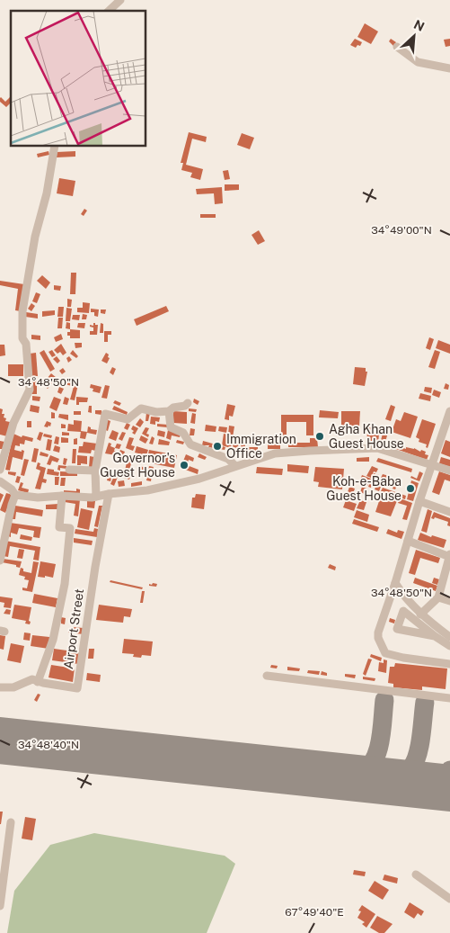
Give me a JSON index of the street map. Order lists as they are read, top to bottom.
{
  "streets": {
    "street": ["Airport Street"]
  },
  "places": [
    "Agha Khan Guest House",
    "Immigration Office",
    "Governor's Guest House",
    "Koh-e-Baba Guest House"
  ],
  "north": "top right",
  "coordinates": [
    "34°49'00\"N",
    "34°48'50\"N",
    "34°48'40\"N",
    "67°49'40\"E"
  ]
}
